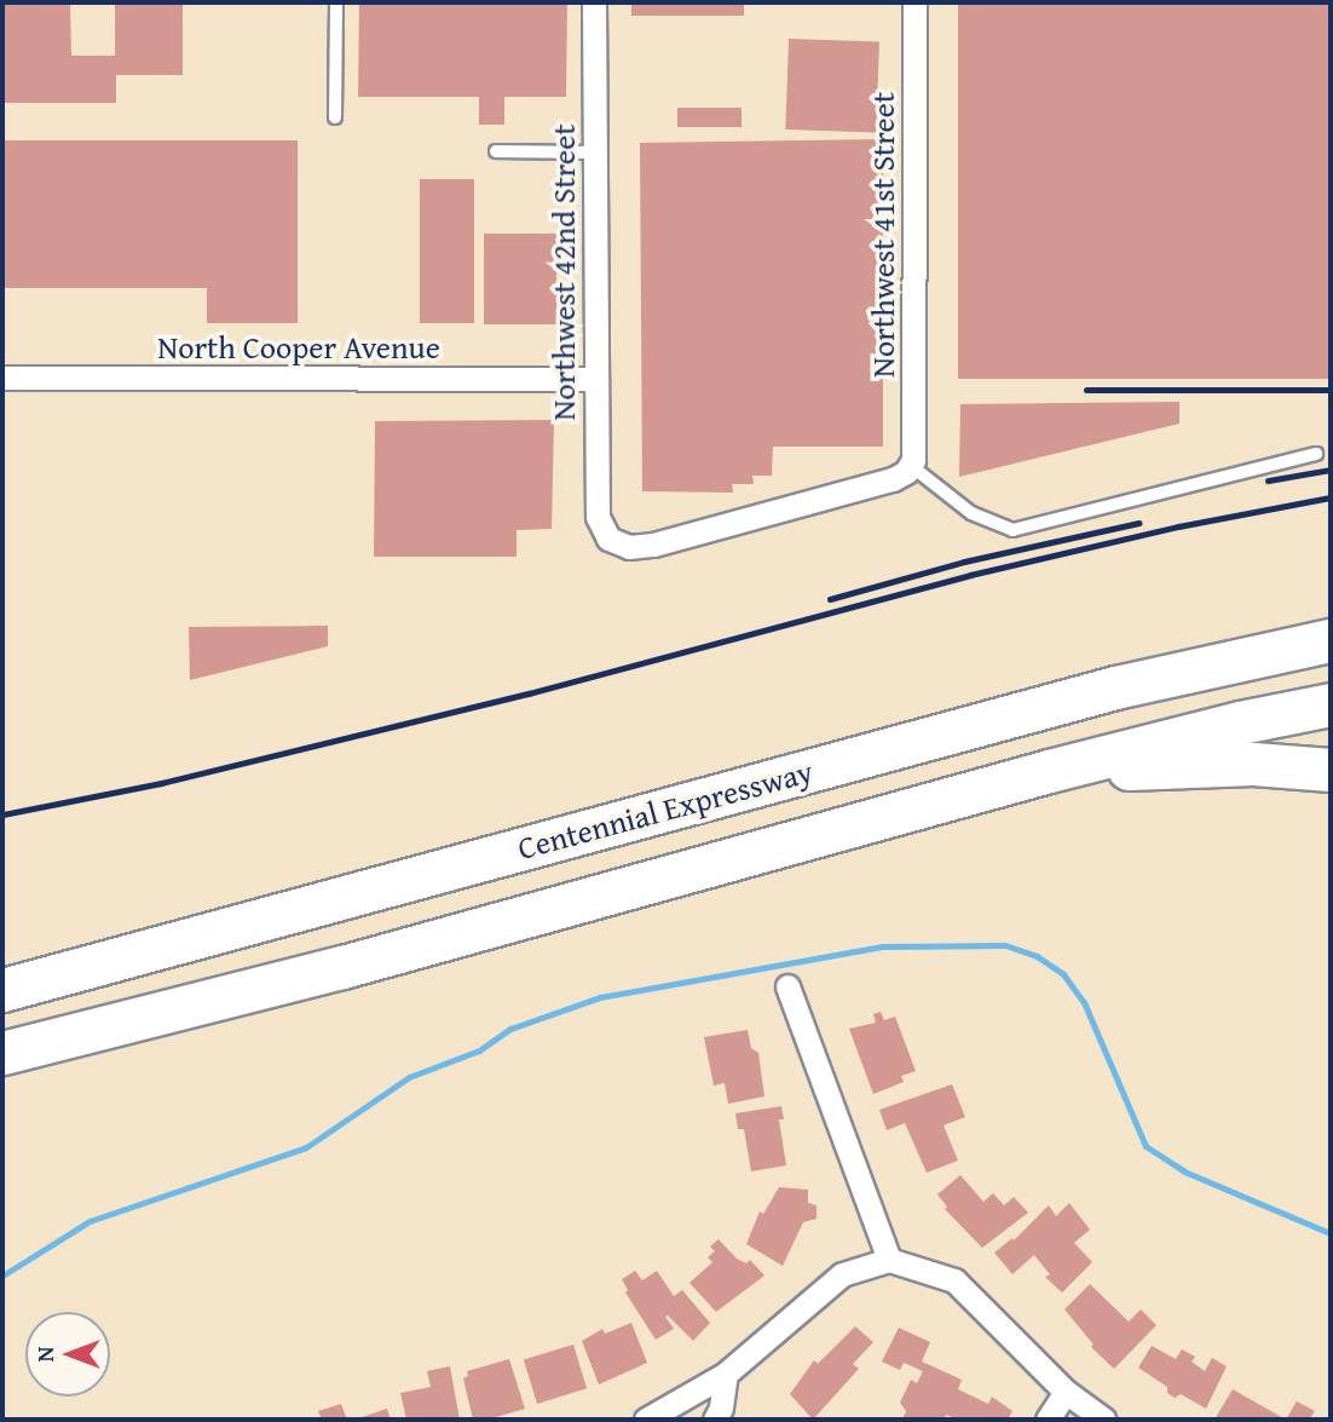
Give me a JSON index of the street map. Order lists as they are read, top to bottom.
{
  "streets": {
    "highway": ["Centennial Expressway"],
    "street": ["Northwest 41st Street", "Northwest 42nd Street", "North Cooper Avenue"]
  },
  "crossings": [
    ["Northwest 41st Street", "Northwest 42nd Street"],
    ["Northwest 42nd Street", "North Cooper Avenue"]
  ],
  "north": "left"
}
